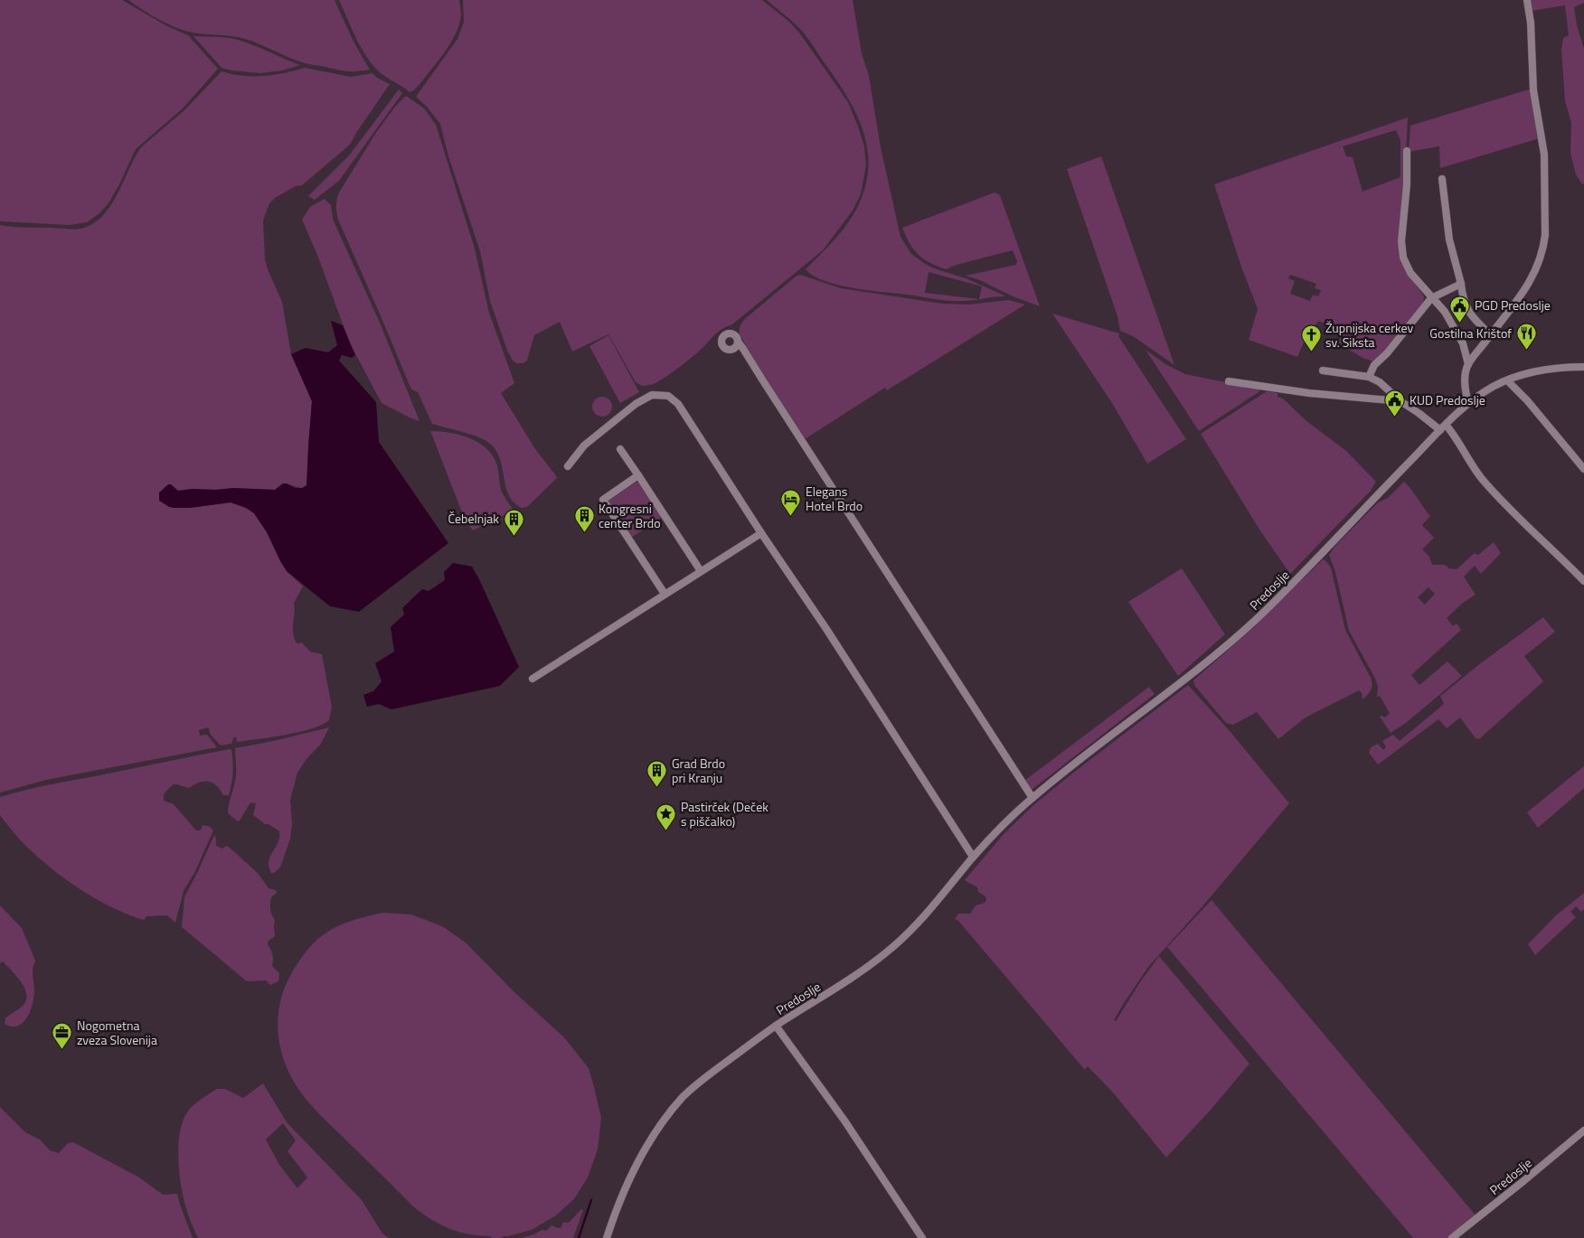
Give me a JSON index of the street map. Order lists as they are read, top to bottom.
{
  "streets": {
    "street": ["Predoslje"]
  },
  "places": {
    "public building": ["PGD Predoslje", "KUD Predoslje"],
    "restaurant": ["Gostilna Krištof"],
    "church": ["Župnijska cerkev sv. Siksta"],
    "hotel": ["Elegans Hotel Brdo"],
    "building": ["Kongresni center Brdo", "Čebelnjak", "Grad Brdo pri Kranju"],
    "place": ["Pastirček (Deček s piščalko)"],
    "office": ["Nogometna zveza Slovenija"]
  }
}
